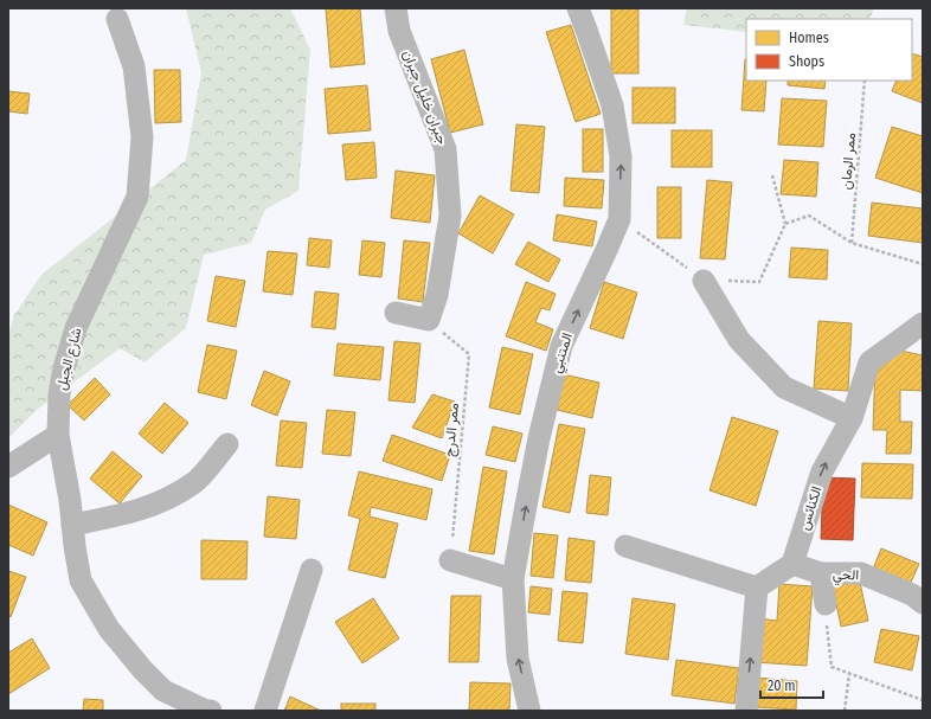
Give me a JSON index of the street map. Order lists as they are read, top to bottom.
{
  "streets": {
    "street": [
      "جبران خليل جبران",
      "المتنبي",
      "شارع الجبل",
      "الكنائس",
      "الحي"
    ],
    "path": ["ممر الرمان", "ممر الدرج"]
  },
  "crossings": [
    ["جبران خليل جبران", "ممر الدرج"],
    ["الكنائس", "الحي"]
  ],
  "one_way": ["المتنبي", "الكنائس"],
  "legend": ["Homes", "Shops"],
  "scale_bar": "20 m"
}
